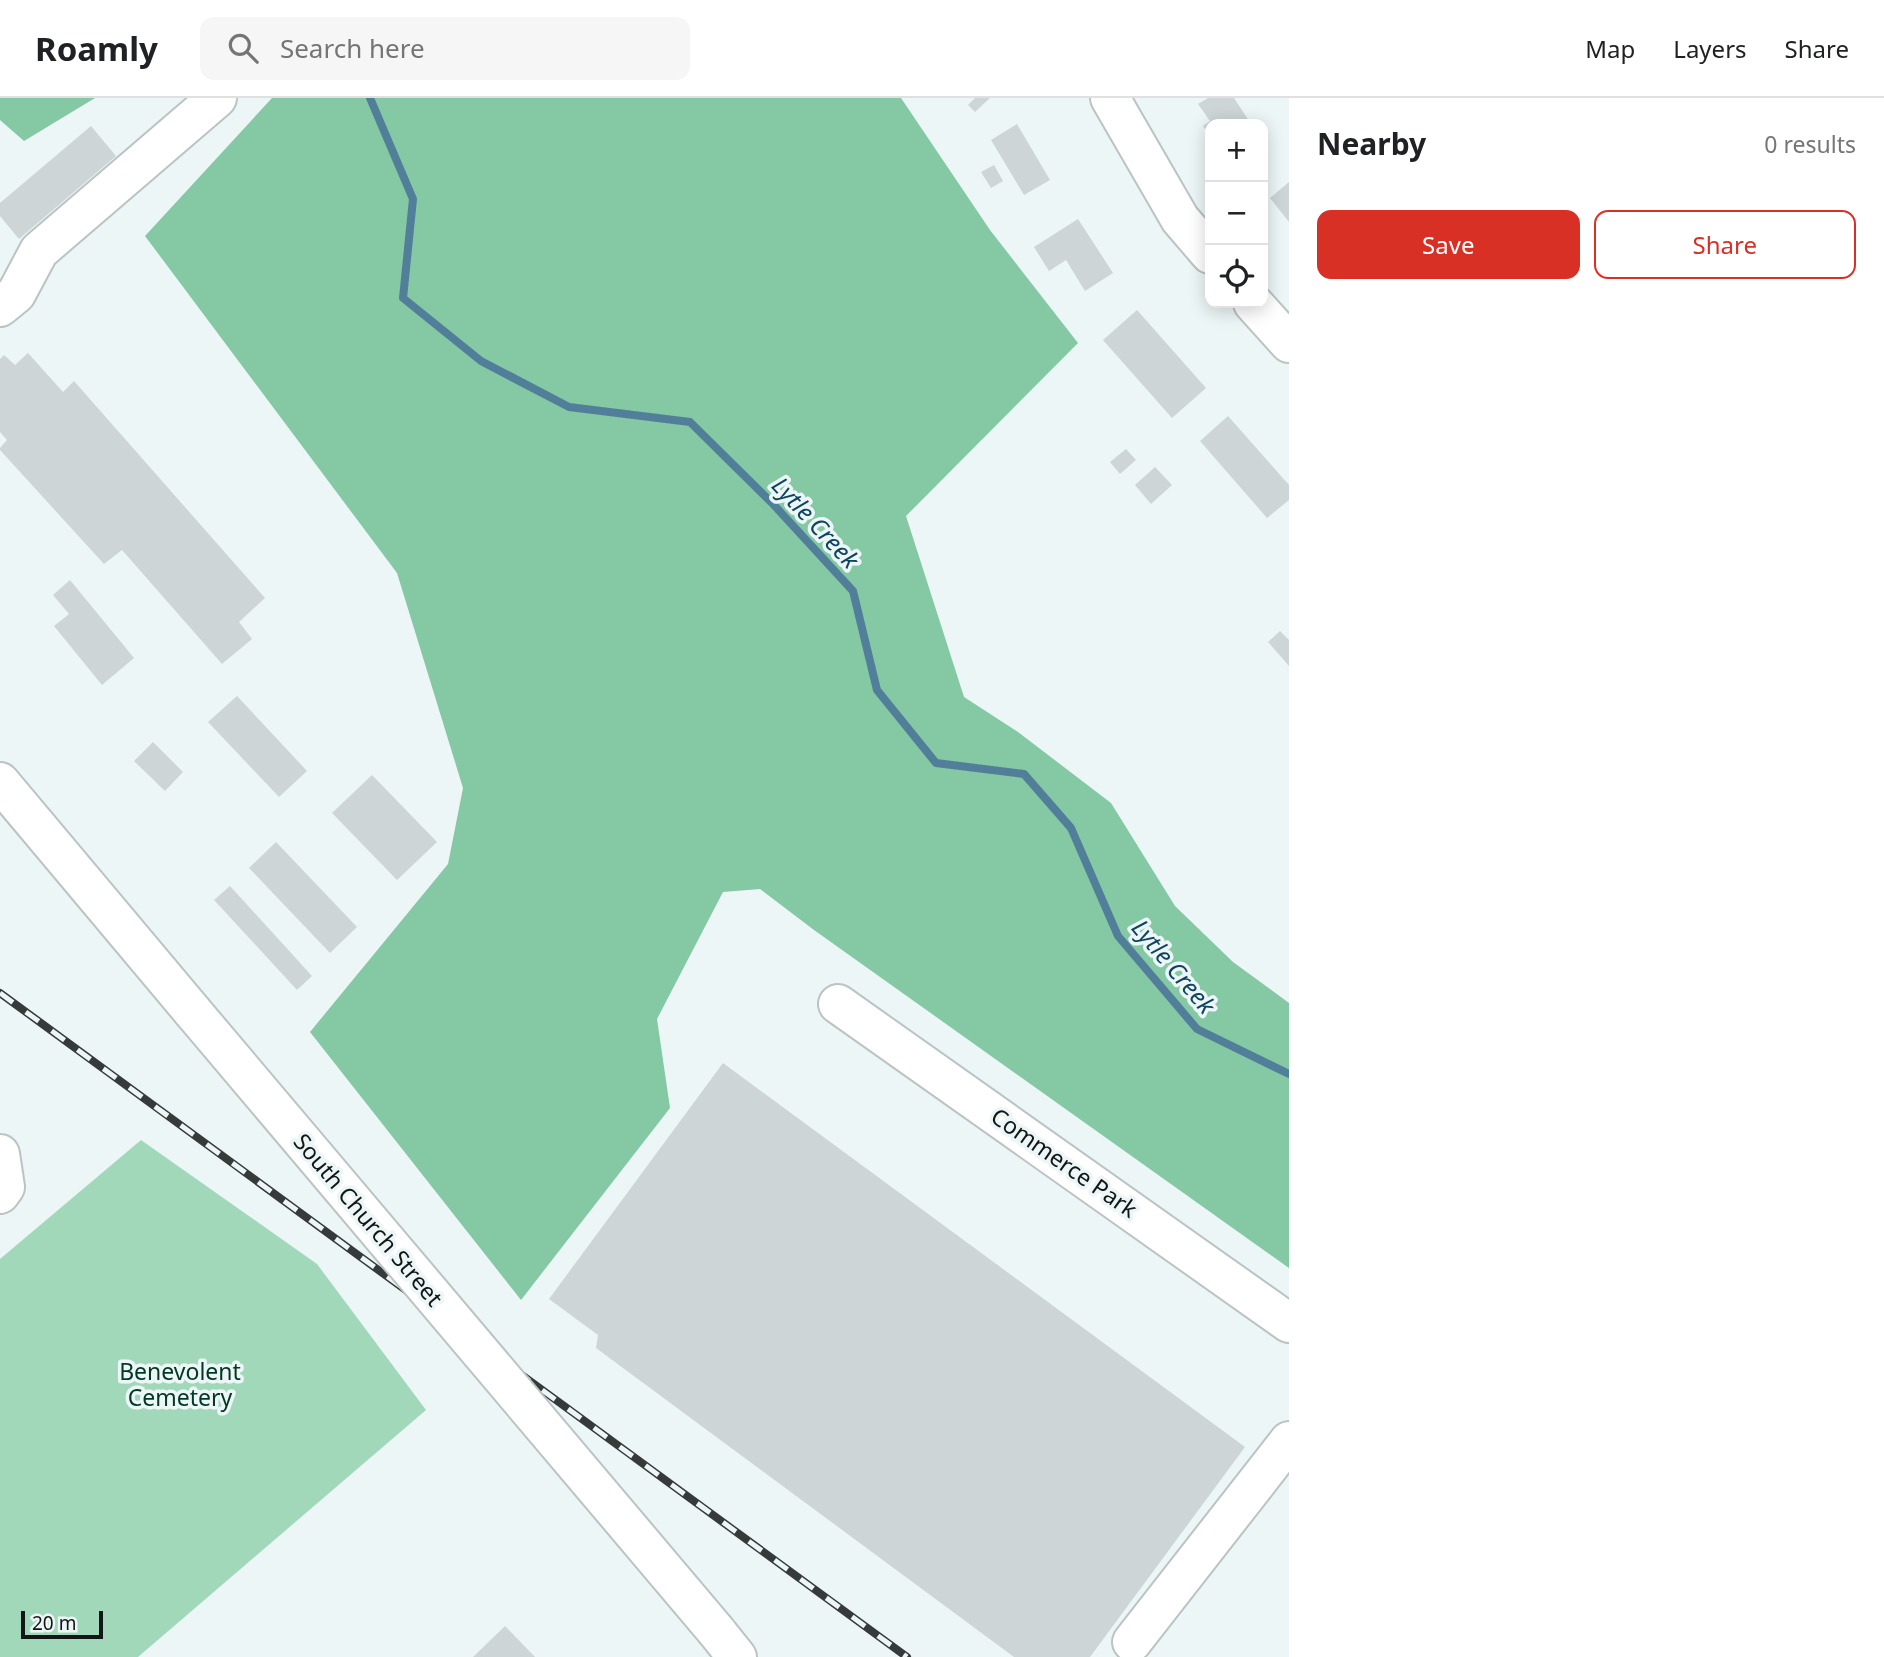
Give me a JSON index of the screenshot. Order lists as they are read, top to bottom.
{
  "streets": {
    "main road": ["Commerce Park", "South Church Street"]
  },
  "water": ["Lytle Creek"],
  "parks": ["Benevolent Cemetery"],
  "scale_bar": "20 m",
  "page": {
    "header": "Roamly",
    "search": "Search here",
    "nav": ["Map", "Layers", "Share"],
    "heading": ["Nearby", "0 results"],
    "map_buttons": ["+", "−"],
    "buttons": ["Save", "Share"],
    "scale": "20 m"
  }
}
